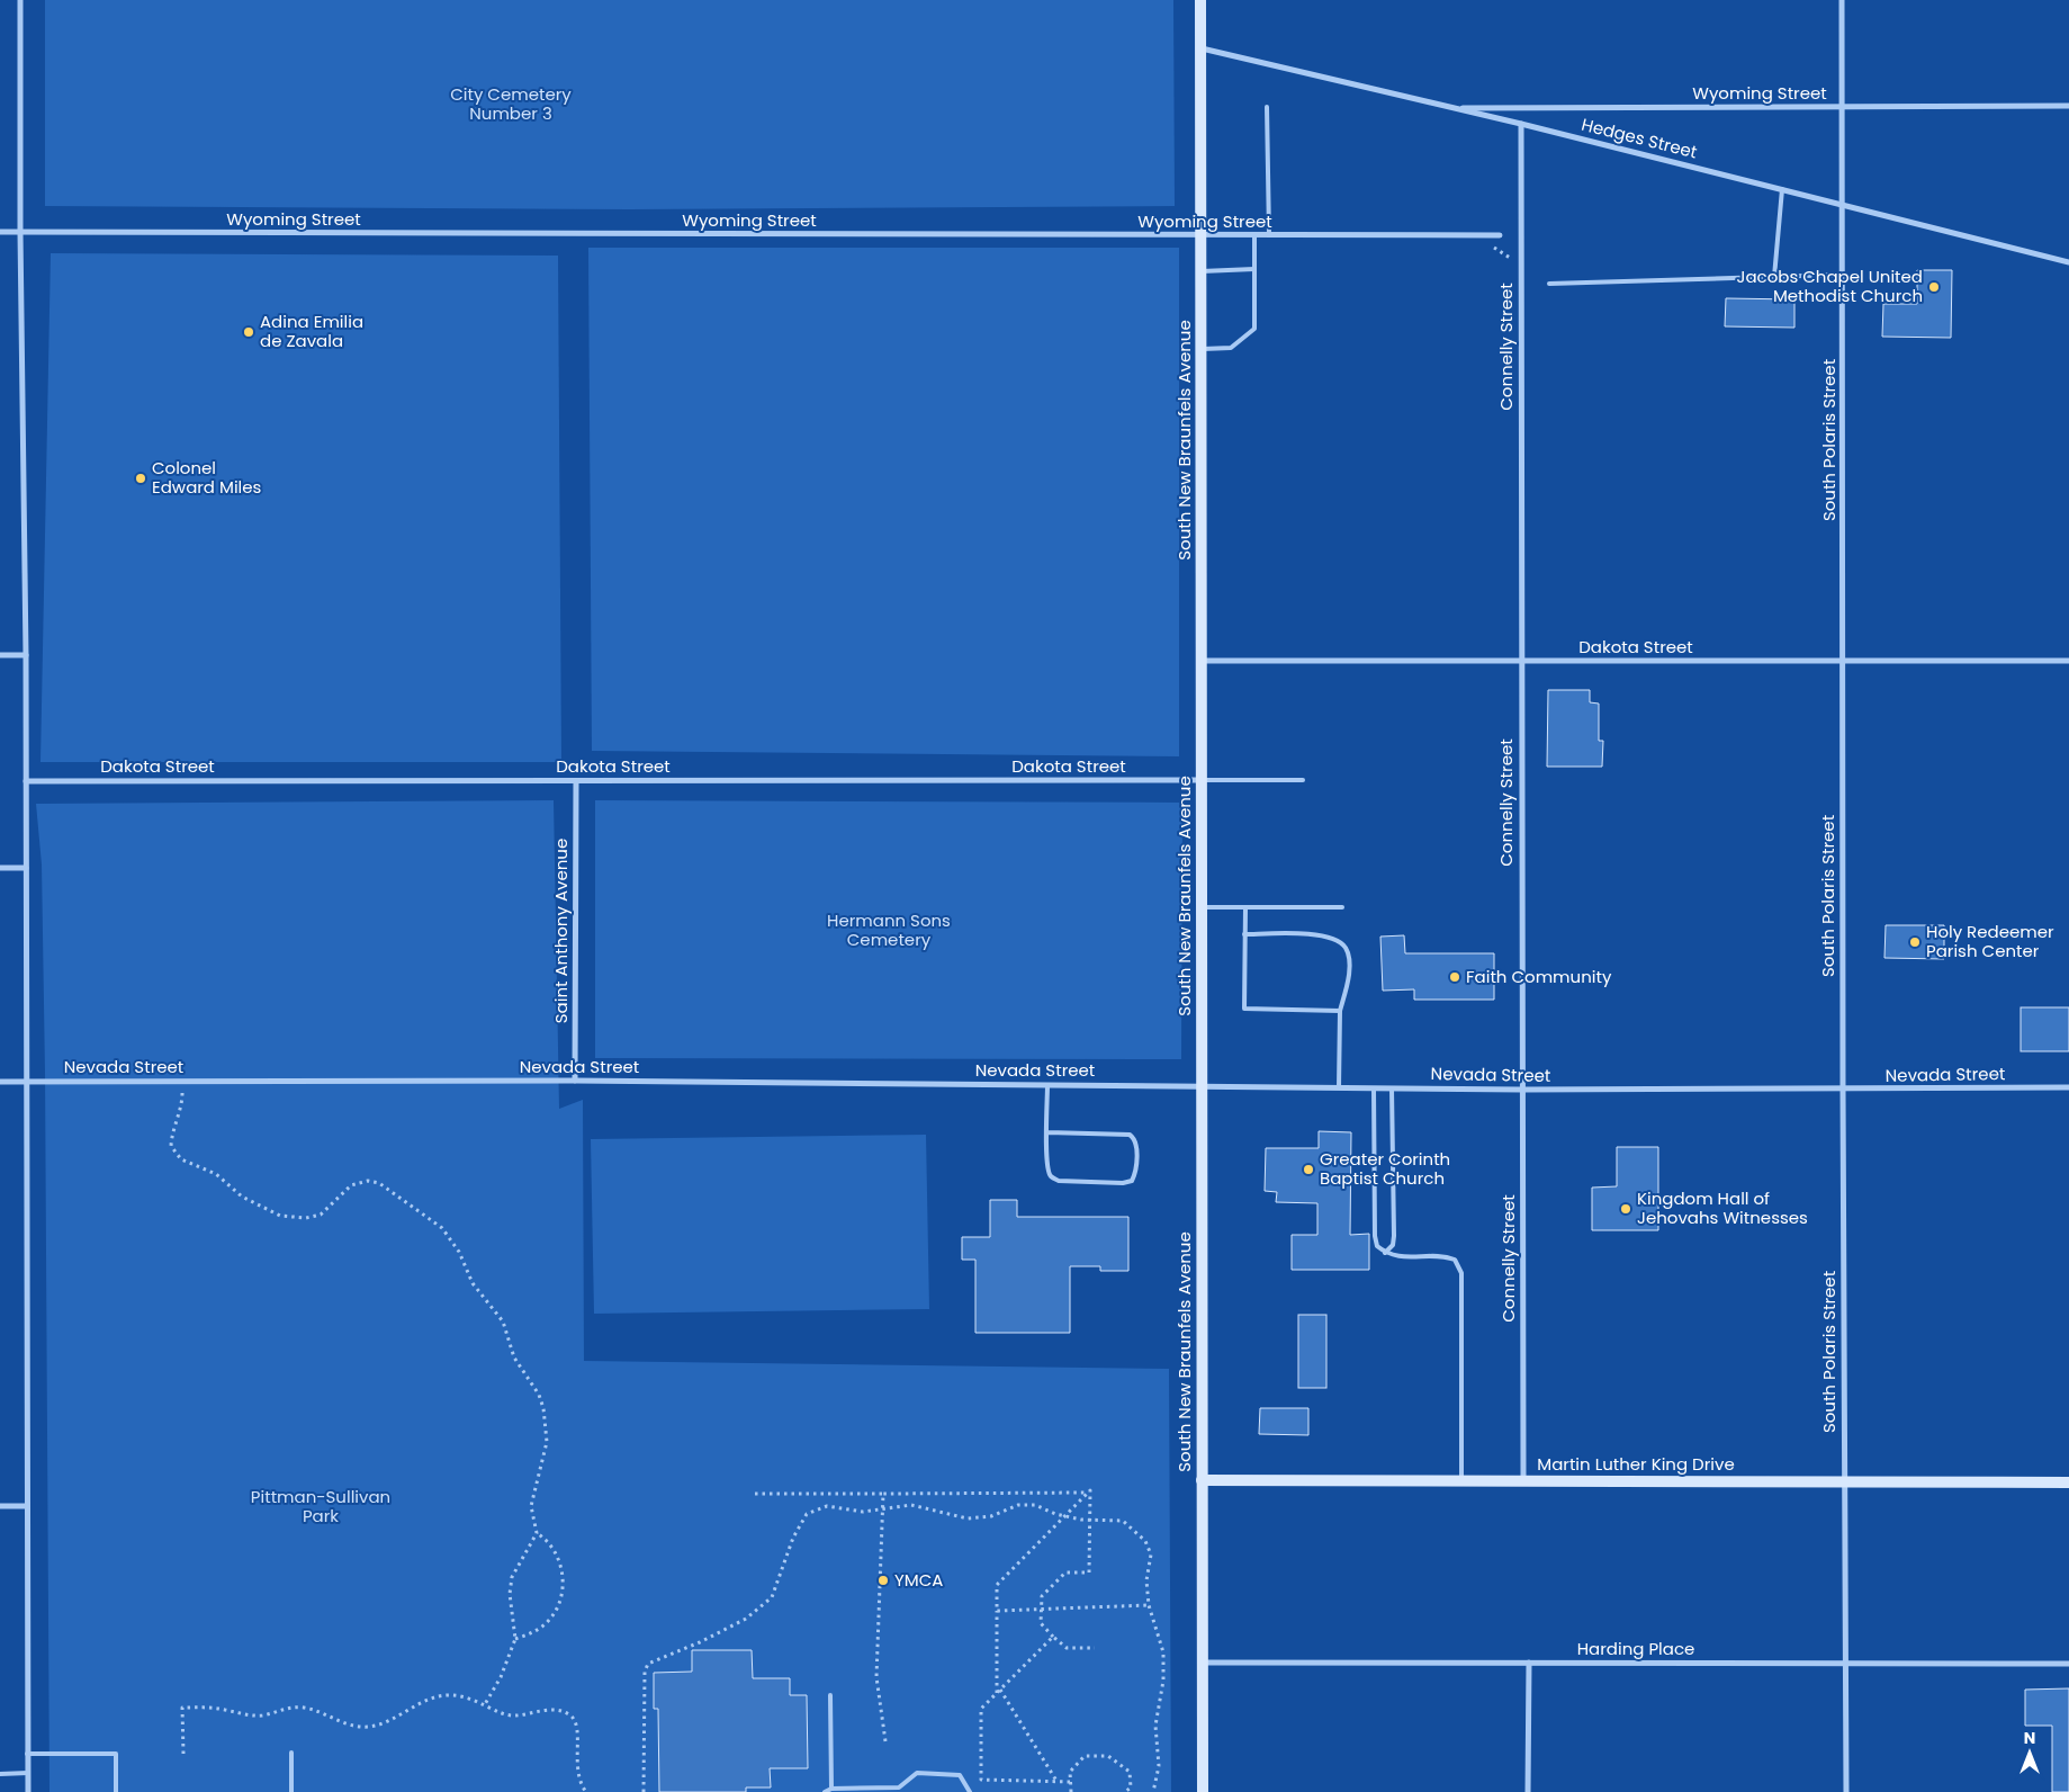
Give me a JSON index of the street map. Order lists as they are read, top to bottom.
{
  "streets": {
    "main road": ["South New Braunfels Avenue", "Martin Luther King Drive"],
    "street": [
      "Wyoming Street",
      "Hedges Street",
      "Connelly Street",
      "South Polaris Street",
      "Dakota Street",
      "Saint Anthony Avenue",
      "Nevada Street",
      "Harding Place"
    ]
  },
  "crossings": [
    ["Wyoming Street", "Hedges Street"],
    ["Wyoming Street", "South New Braunfels Avenue"],
    ["Wyoming Street", "South Polaris Street"],
    ["Hedges Street", "Connelly Street"],
    ["Hedges Street", "South New Braunfels Avenue"],
    ["Hedges Street", "South Polaris Street"],
    ["Connelly Street", "Dakota Street"],
    ["Connelly Street", "Nevada Street"],
    ["Connelly Street", "Martin Luther King Drive"],
    ["South New Braunfels Avenue", "Dakota Street"],
    ["South New Braunfels Avenue", "Nevada Street"],
    ["South New Braunfels Avenue", "Martin Luther King Drive"],
    ["South New Braunfels Avenue", "Harding Place"],
    ["South Polaris Street", "Dakota Street"],
    ["South Polaris Street", "Nevada Street"],
    ["South Polaris Street", "Martin Luther King Drive"],
    ["South Polaris Street", "Harding Place"],
    ["Dakota Street", "Saint Anthony Avenue"],
    ["Saint Anthony Avenue", "Nevada Street"]
  ],
  "parks": ["City Cemetery Number 3", "Hermann Sons Cemetery", "Pittman-Sullivan Park"],
  "places": [
    "Jacobs Chapel United Methodist Church",
    "Adina Emilia de Zavala",
    "Colonel Edward Miles",
    "Holy Redeemer Parish Center",
    "Faith Community",
    "Greater Corinth Baptist Church",
    "Kingdom Hall of Jehovahs Witnesses",
    "YMCA"
  ],
  "north": "top"
}
